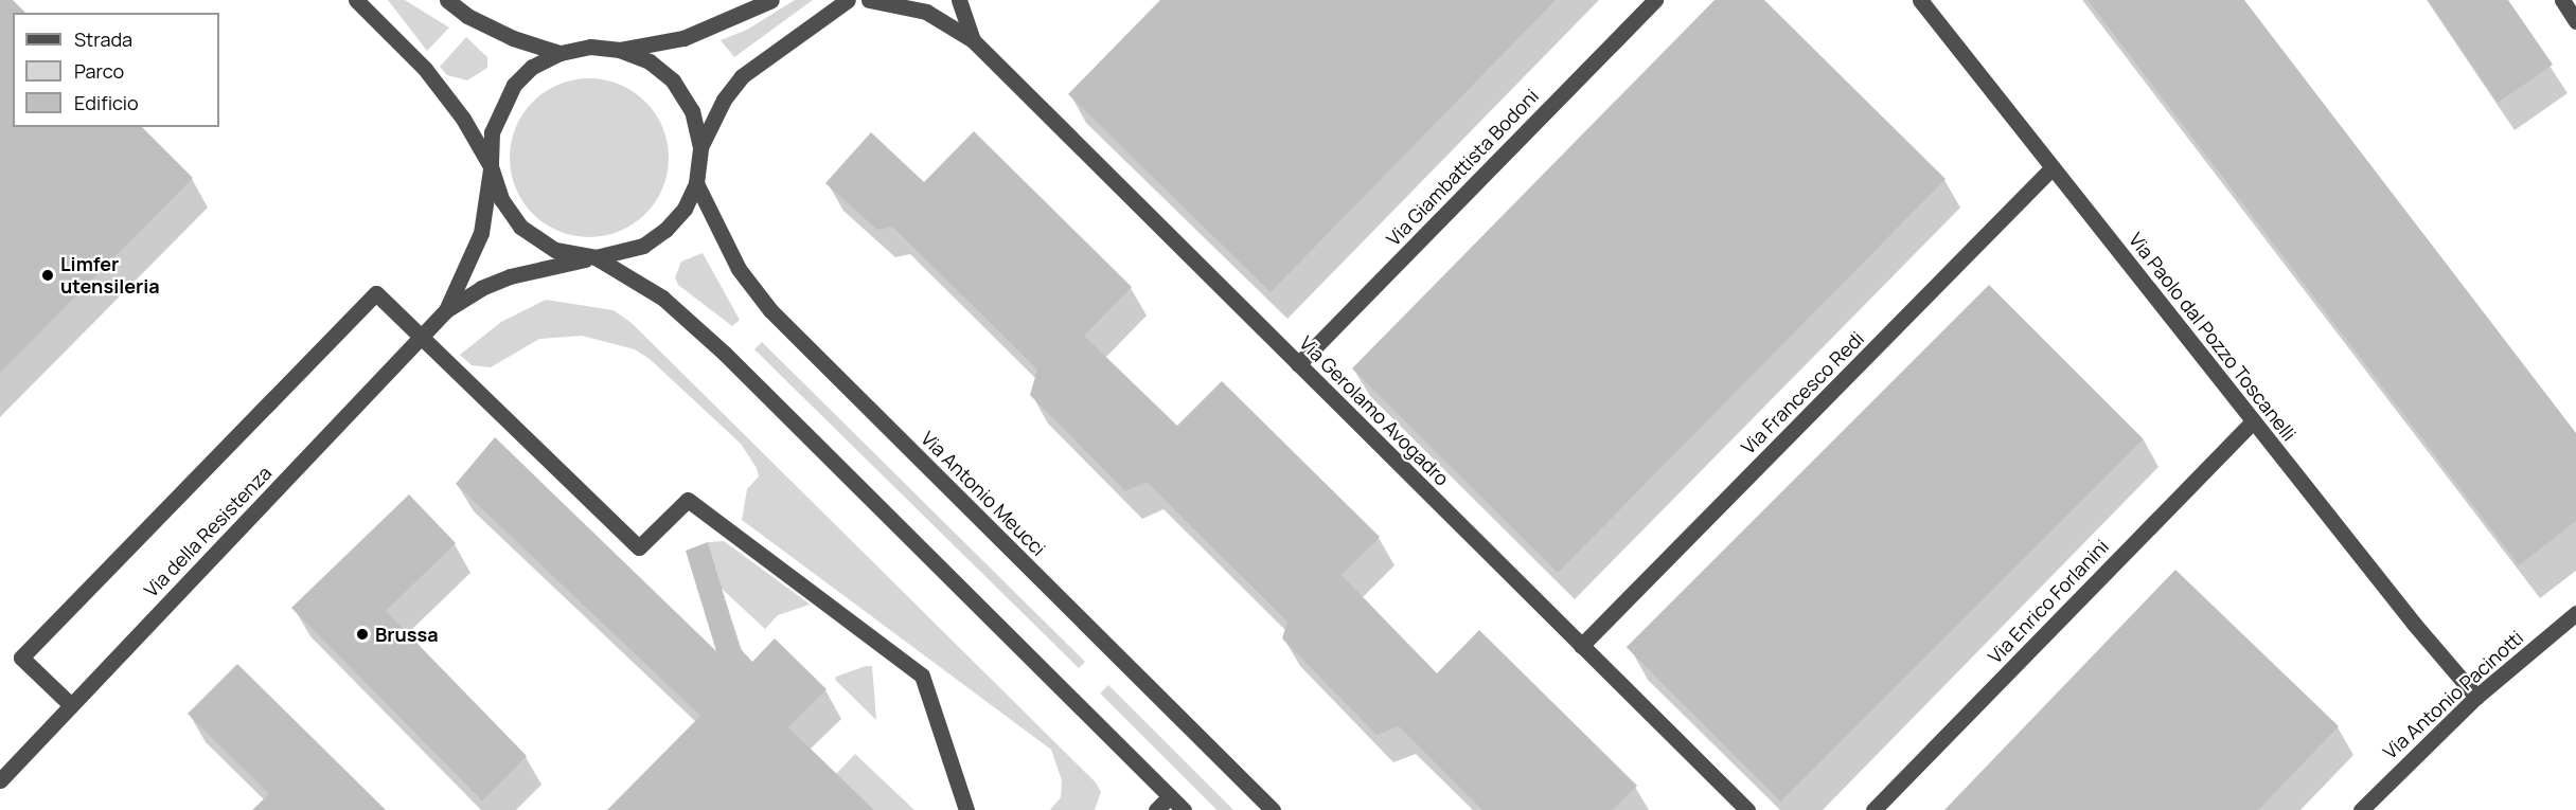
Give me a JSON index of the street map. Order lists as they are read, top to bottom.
{
  "streets": {
    "street": [
      "Via Giambattista Bodoni",
      "Via Paolo dal Pozzo Toscanelli",
      "Via Francesco Redi",
      "Via Gerolamo Avogadro",
      "Via Antonio Meucci",
      "Via della Resistenza",
      "Via Enrico Forlanini",
      "Via Antonio Pacinotti"
    ]
  },
  "crossings": [
    ["Via Giambattista Bodoni", "Via Gerolamo Avogadro"],
    ["Via Paolo dal Pozzo Toscanelli", "Via Francesco Redi"],
    ["Via Paolo dal Pozzo Toscanelli", "Via Enrico Forlanini"],
    ["Via Paolo dal Pozzo Toscanelli", "Via Antonio Pacinotti"],
    ["Via Francesco Redi", "Via Gerolamo Avogadro"],
    ["Via Antonio Meucci", "Via della Resistenza"]
  ],
  "places": ["Limfer utensileria", "Brussa"],
  "legend": ["Strada", "Parco", "Edificio"]
}
